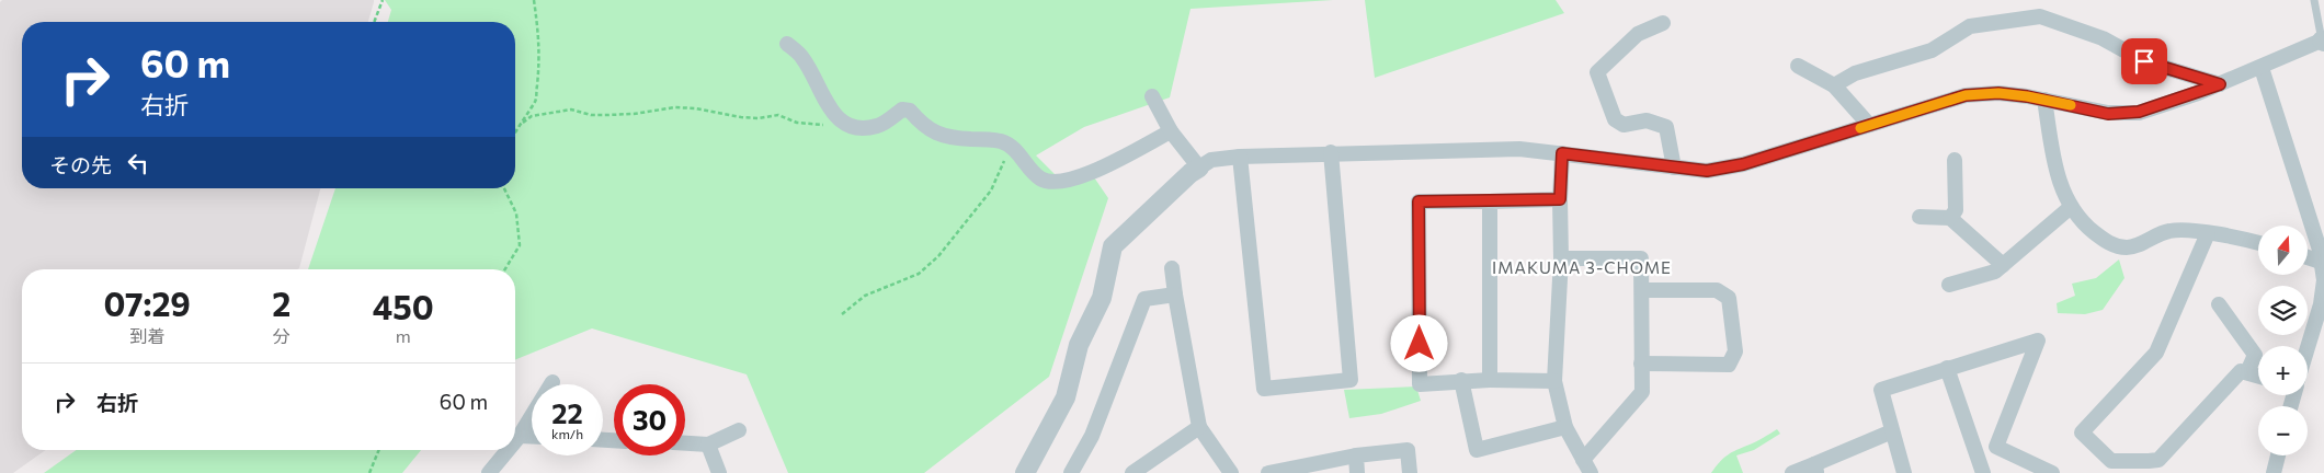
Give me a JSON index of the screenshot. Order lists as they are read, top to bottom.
{
  "districts": ["IMAKUMA 3-CHOME"],
  "north": "top",
  "page": {
    "turn": ["60 m", "右折"],
    "then": "その先",
    "map_buttons": ["+", "−"],
    "eta": [
      "07:29",
      "到着",
      "2",
      "分",
      "450",
      "m"
    ],
    "list": [
      {
        "name": "右折",
        "value": "60 m"
      }
    ],
    "speed": "22 km/h",
    "limit": "30"
  }
}
